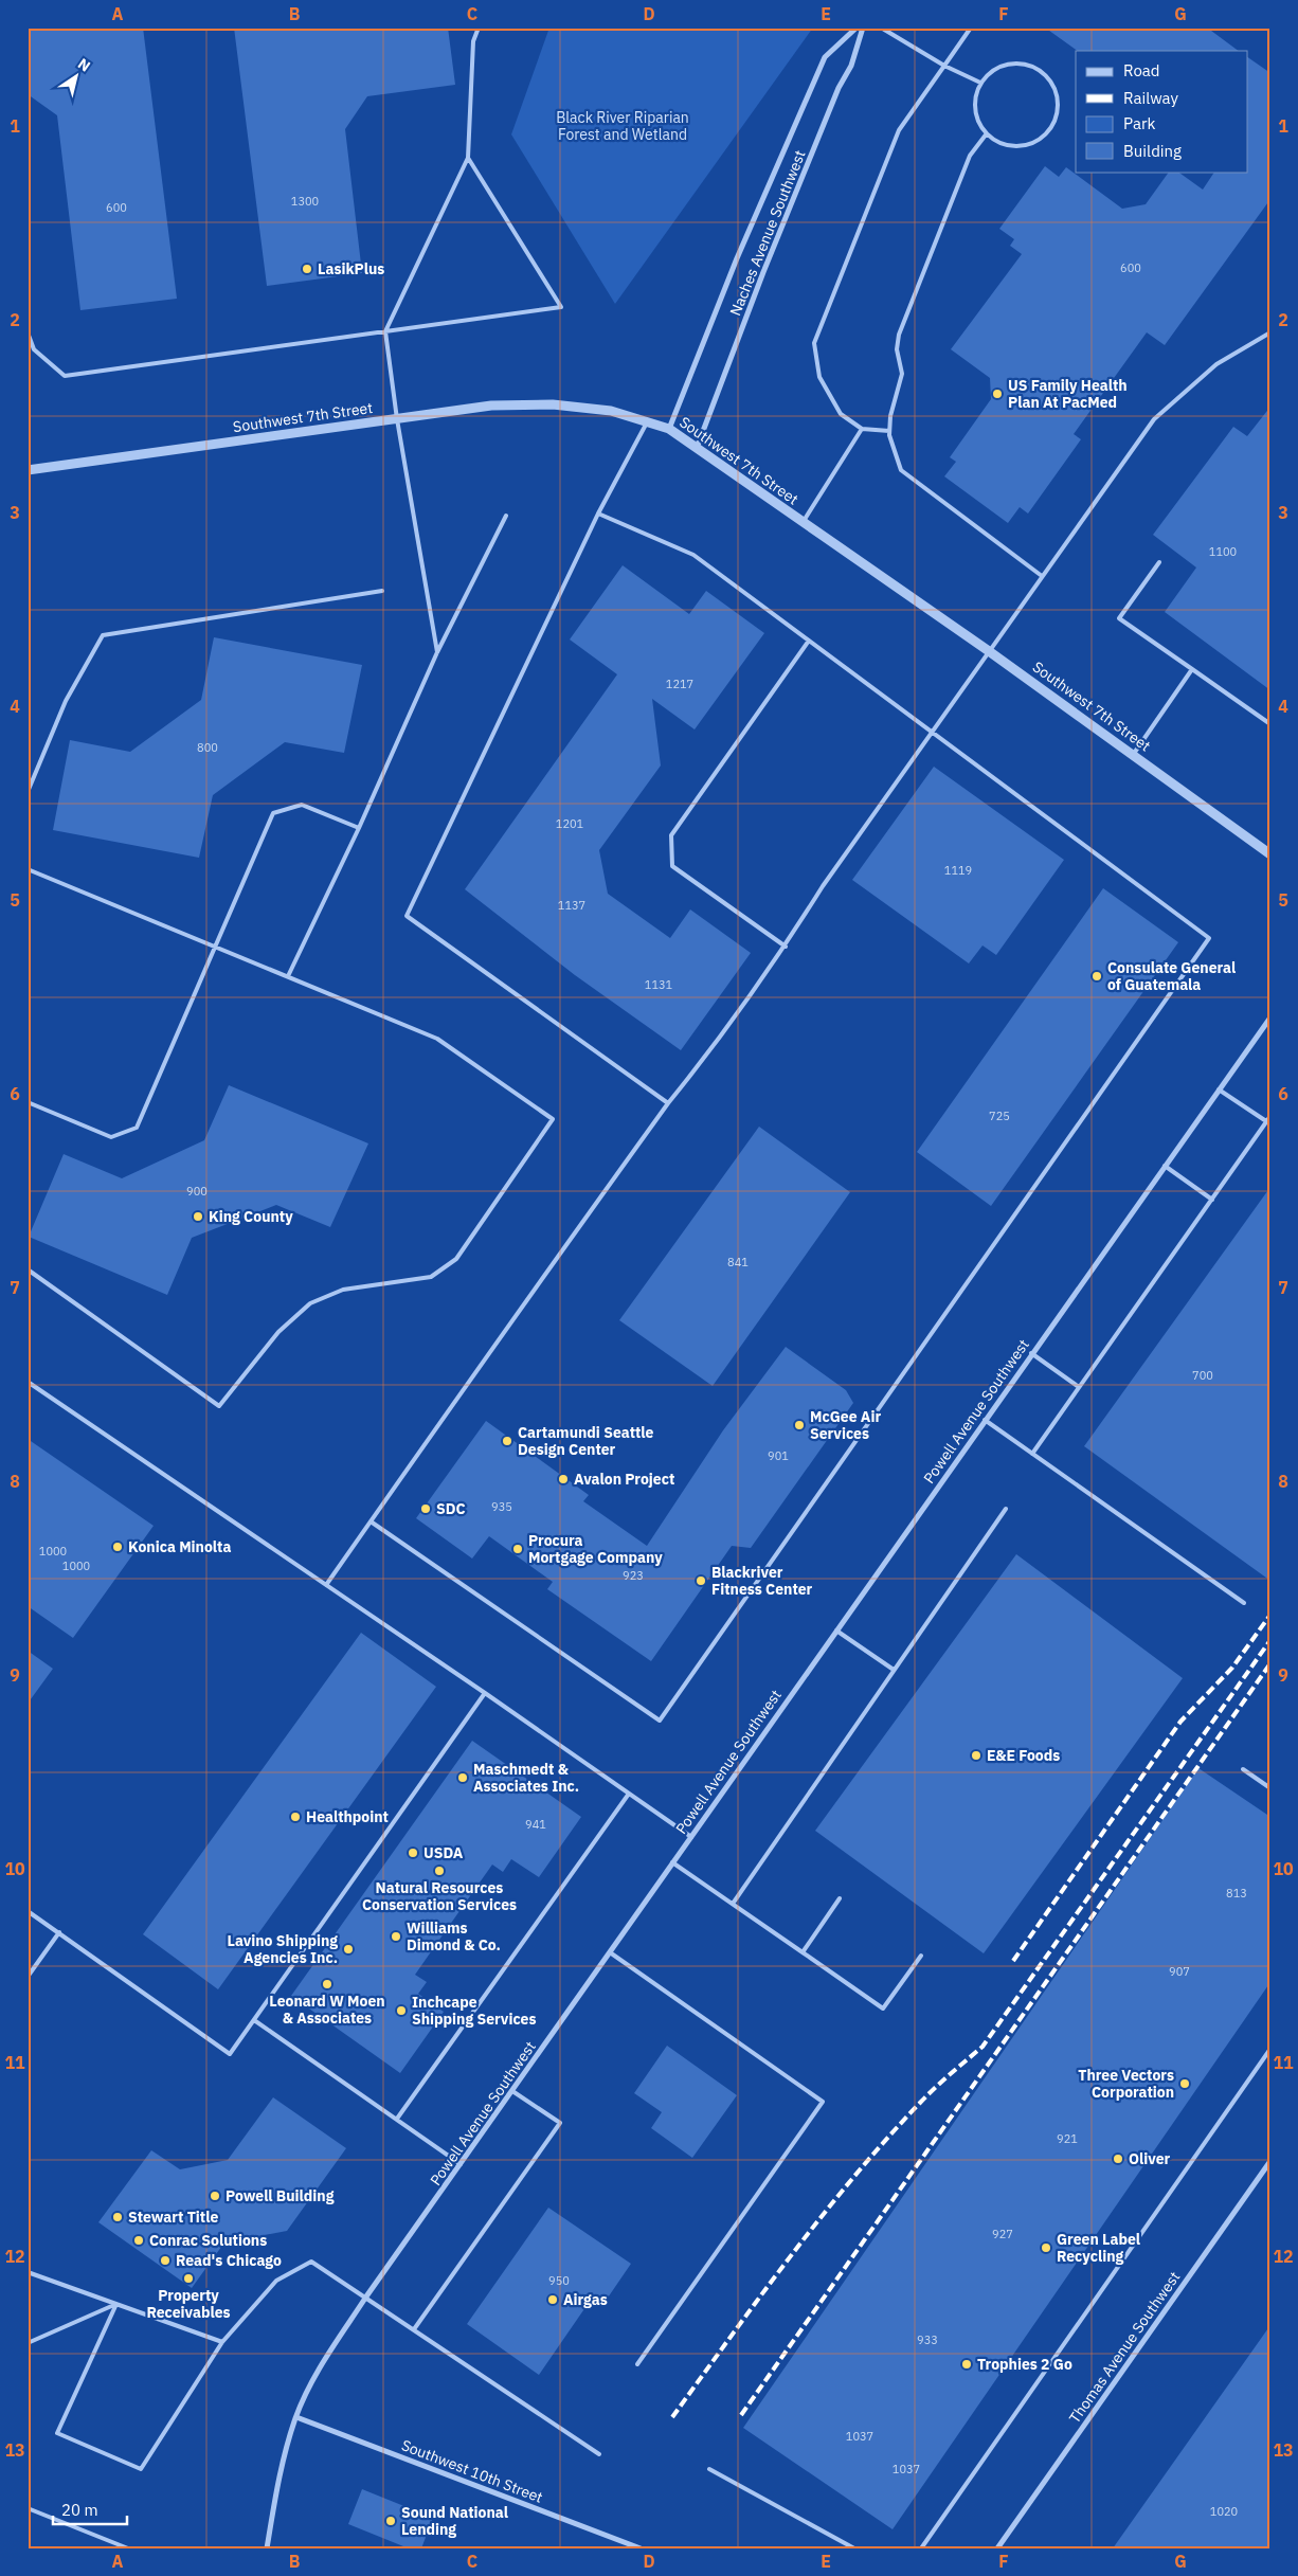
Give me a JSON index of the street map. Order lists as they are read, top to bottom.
{
  "streets": {
    "street": [
      "Naches Avenue Southwest",
      "Southwest 7th Street",
      "Powell Avenue Southwest",
      "Thomas Avenue Southwest",
      "Southwest 10th Street"
    ]
  },
  "crossings": [
    ["Naches Avenue Southwest", "Southwest 7th Street"],
    ["Powell Avenue Southwest", "Southwest 10th Street"]
  ],
  "parks": ["Black River Riparian Forest and Wetland"],
  "places": [
    "LasikPlus",
    "US Family Health Plan At PacMed",
    "Consulate General of Guatemala",
    "King County",
    "McGee Air Services",
    "Cartamundi Seattle Design Center",
    "Avalon Project",
    "SDC",
    "Konica Minolta",
    "Procura Mortgage Company",
    "Blackriver Fitness Center",
    "E&E Foods",
    "Maschmedt & Associates Inc.",
    "Healthpoint",
    "USDA",
    "Natural Resources Conservation Services",
    "Williams Dimond & Co.",
    "Lavino Shipping Agencies Inc.",
    "Leonard W Moen & Associates",
    "Inchcape Shipping Services",
    "Three Vectors Corporation",
    "Oliver",
    "Powell Building",
    "Stewart Title",
    "Conrac Solutions",
    "Green Label Recycling",
    "Read's Chicago",
    "Property Receivables",
    "Airgas",
    "Trophies 2 Go",
    "Sound National Lending"
  ],
  "house_numbers": [
    "1300",
    "600",
    "600",
    "1100",
    "1217",
    "800",
    "1201",
    "1119",
    "1137",
    "1131",
    "725",
    "900",
    "841",
    "700",
    "901",
    "935",
    "1000",
    "1000",
    "923",
    "941",
    "813",
    "907",
    "921",
    "927",
    "950",
    "933",
    "1037",
    "1037",
    "1020"
  ],
  "legend": [
    "Road",
    "Railway",
    "Park",
    "Building"
  ],
  "scale_bar": "20 m",
  "north": "top right",
  "grid": {
    "columns": [
      "A",
      "B",
      "C",
      "D",
      "E",
      "F",
      "G"
    ],
    "rows": [
      "1",
      "2",
      "3",
      "4",
      "5",
      "6",
      "7",
      "8",
      "9",
      "10",
      "11",
      "12",
      "13"
    ]
  }
}
